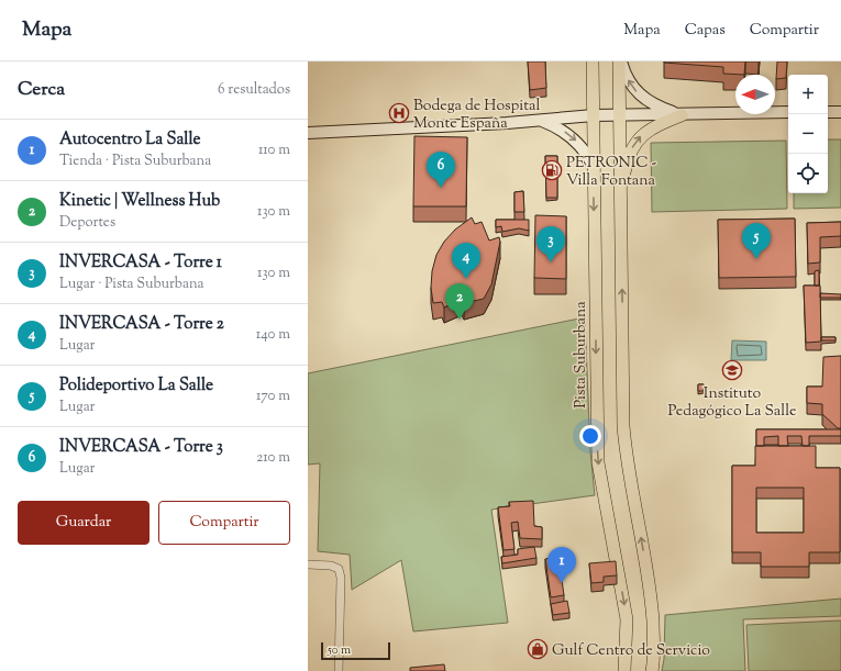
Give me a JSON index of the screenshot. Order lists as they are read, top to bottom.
{
  "streets": {
    "main road": ["Pista Suburbana"]
  },
  "places": {
    "hospital": ["Bodega de Hospital Monte España"],
    "fuel station": ["PETRONIC - Villa Fontana"],
    "school or university": ["Instituto Pedagógico La Salle"],
    "shop": ["Gulf Centro de Servicio"]
  },
  "scale_bar": "50 m",
  "north": "left",
  "page": {
    "header": "Mapa",
    "nav": ["Mapa", "Capas", "Compartir"],
    "heading": ["Cerca", "6 resultados"],
    "map_buttons": ["+", "−"],
    "list": [
      {
        "mark": "1",
        "name": "Autocentro La Salle",
        "note": "Tienda · Pista Suburbana",
        "value": "110 m"
      },
      {
        "mark": "2",
        "name": "Kinetic | Wellness Hub",
        "note": "Deportes",
        "value": "130 m"
      },
      {
        "mark": "3",
        "name": "INVERCASA - Torre 1",
        "note": "Lugar · Pista Suburbana",
        "value": "130 m"
      },
      {
        "mark": "4",
        "name": "INVERCASA - Torre 2",
        "note": "Lugar",
        "value": "140 m"
      },
      {
        "mark": "5",
        "name": "Polideportivo La Salle",
        "note": "Lugar",
        "value": "170 m"
      },
      {
        "mark": "6",
        "name": "INVERCASA - Torre 3",
        "note": "Lugar",
        "value": "210 m"
      }
    ],
    "pins": [
      "6",
      "5",
      "3",
      "4",
      "2",
      "1"
    ],
    "buttons": ["Guardar", "Compartir"],
    "scale": "50 m"
  }
}
